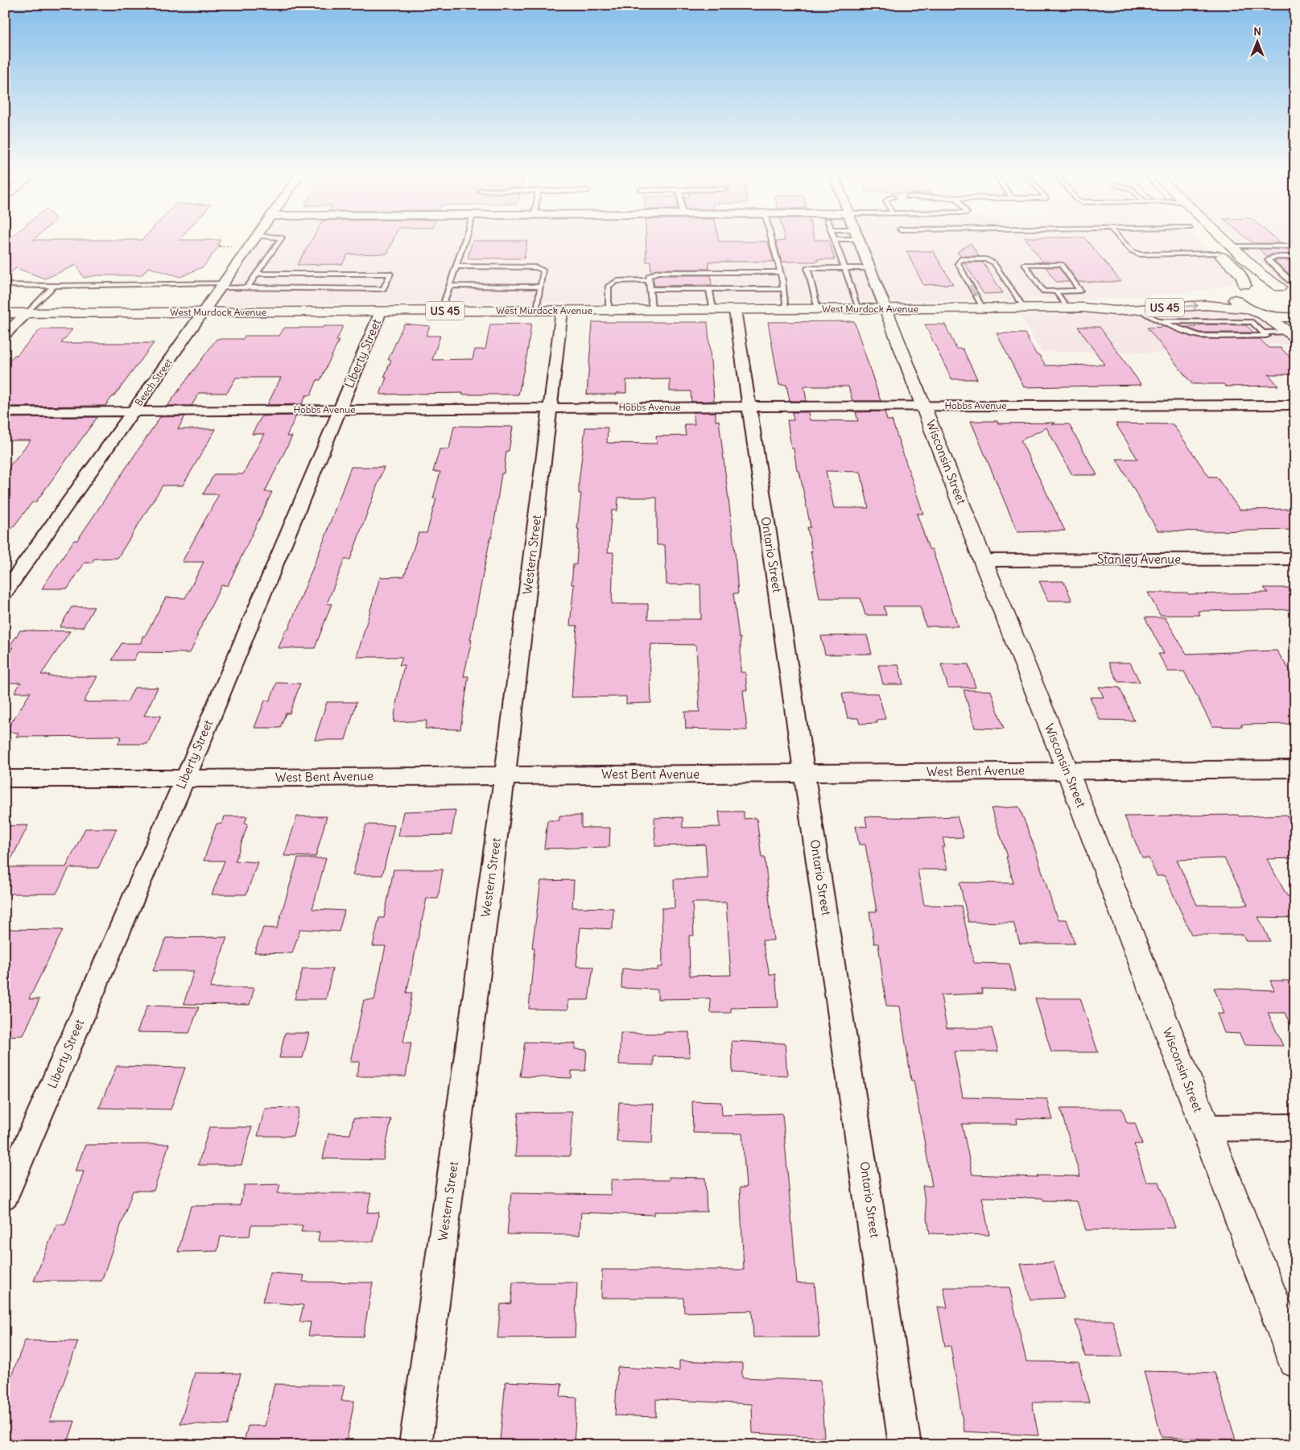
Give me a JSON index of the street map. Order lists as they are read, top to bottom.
{
  "streets": {
    "main road": ["US 45", "West Murdock Avenue", "Wisconsin Street"],
    "street": [
      "Liberty Street",
      "Beech Street",
      "Hobbs Avenue",
      "Western Street",
      "Ontario Street",
      "Stanley Avenue",
      "West Bent Avenue"
    ]
  },
  "crossings": [
    ["US 45", "West Murdock Avenue"],
    ["West Murdock Avenue", "Liberty Street"],
    ["West Murdock Avenue", "Beech Street"],
    ["West Murdock Avenue", "Wisconsin Street"],
    ["West Murdock Avenue", "Western Street"],
    ["West Murdock Avenue", "Ontario Street"],
    ["Liberty Street", "Hobbs Avenue"],
    ["Liberty Street", "West Bent Avenue"],
    ["Beech Street", "Hobbs Avenue"],
    ["Hobbs Avenue", "Wisconsin Street"],
    ["Hobbs Avenue", "Western Street"],
    ["Hobbs Avenue", "Ontario Street"],
    ["Wisconsin Street", "Stanley Avenue"],
    ["Wisconsin Street", "West Bent Avenue"],
    ["Western Street", "West Bent Avenue"],
    ["Ontario Street", "West Bent Avenue"]
  ],
  "north": "top"
}
